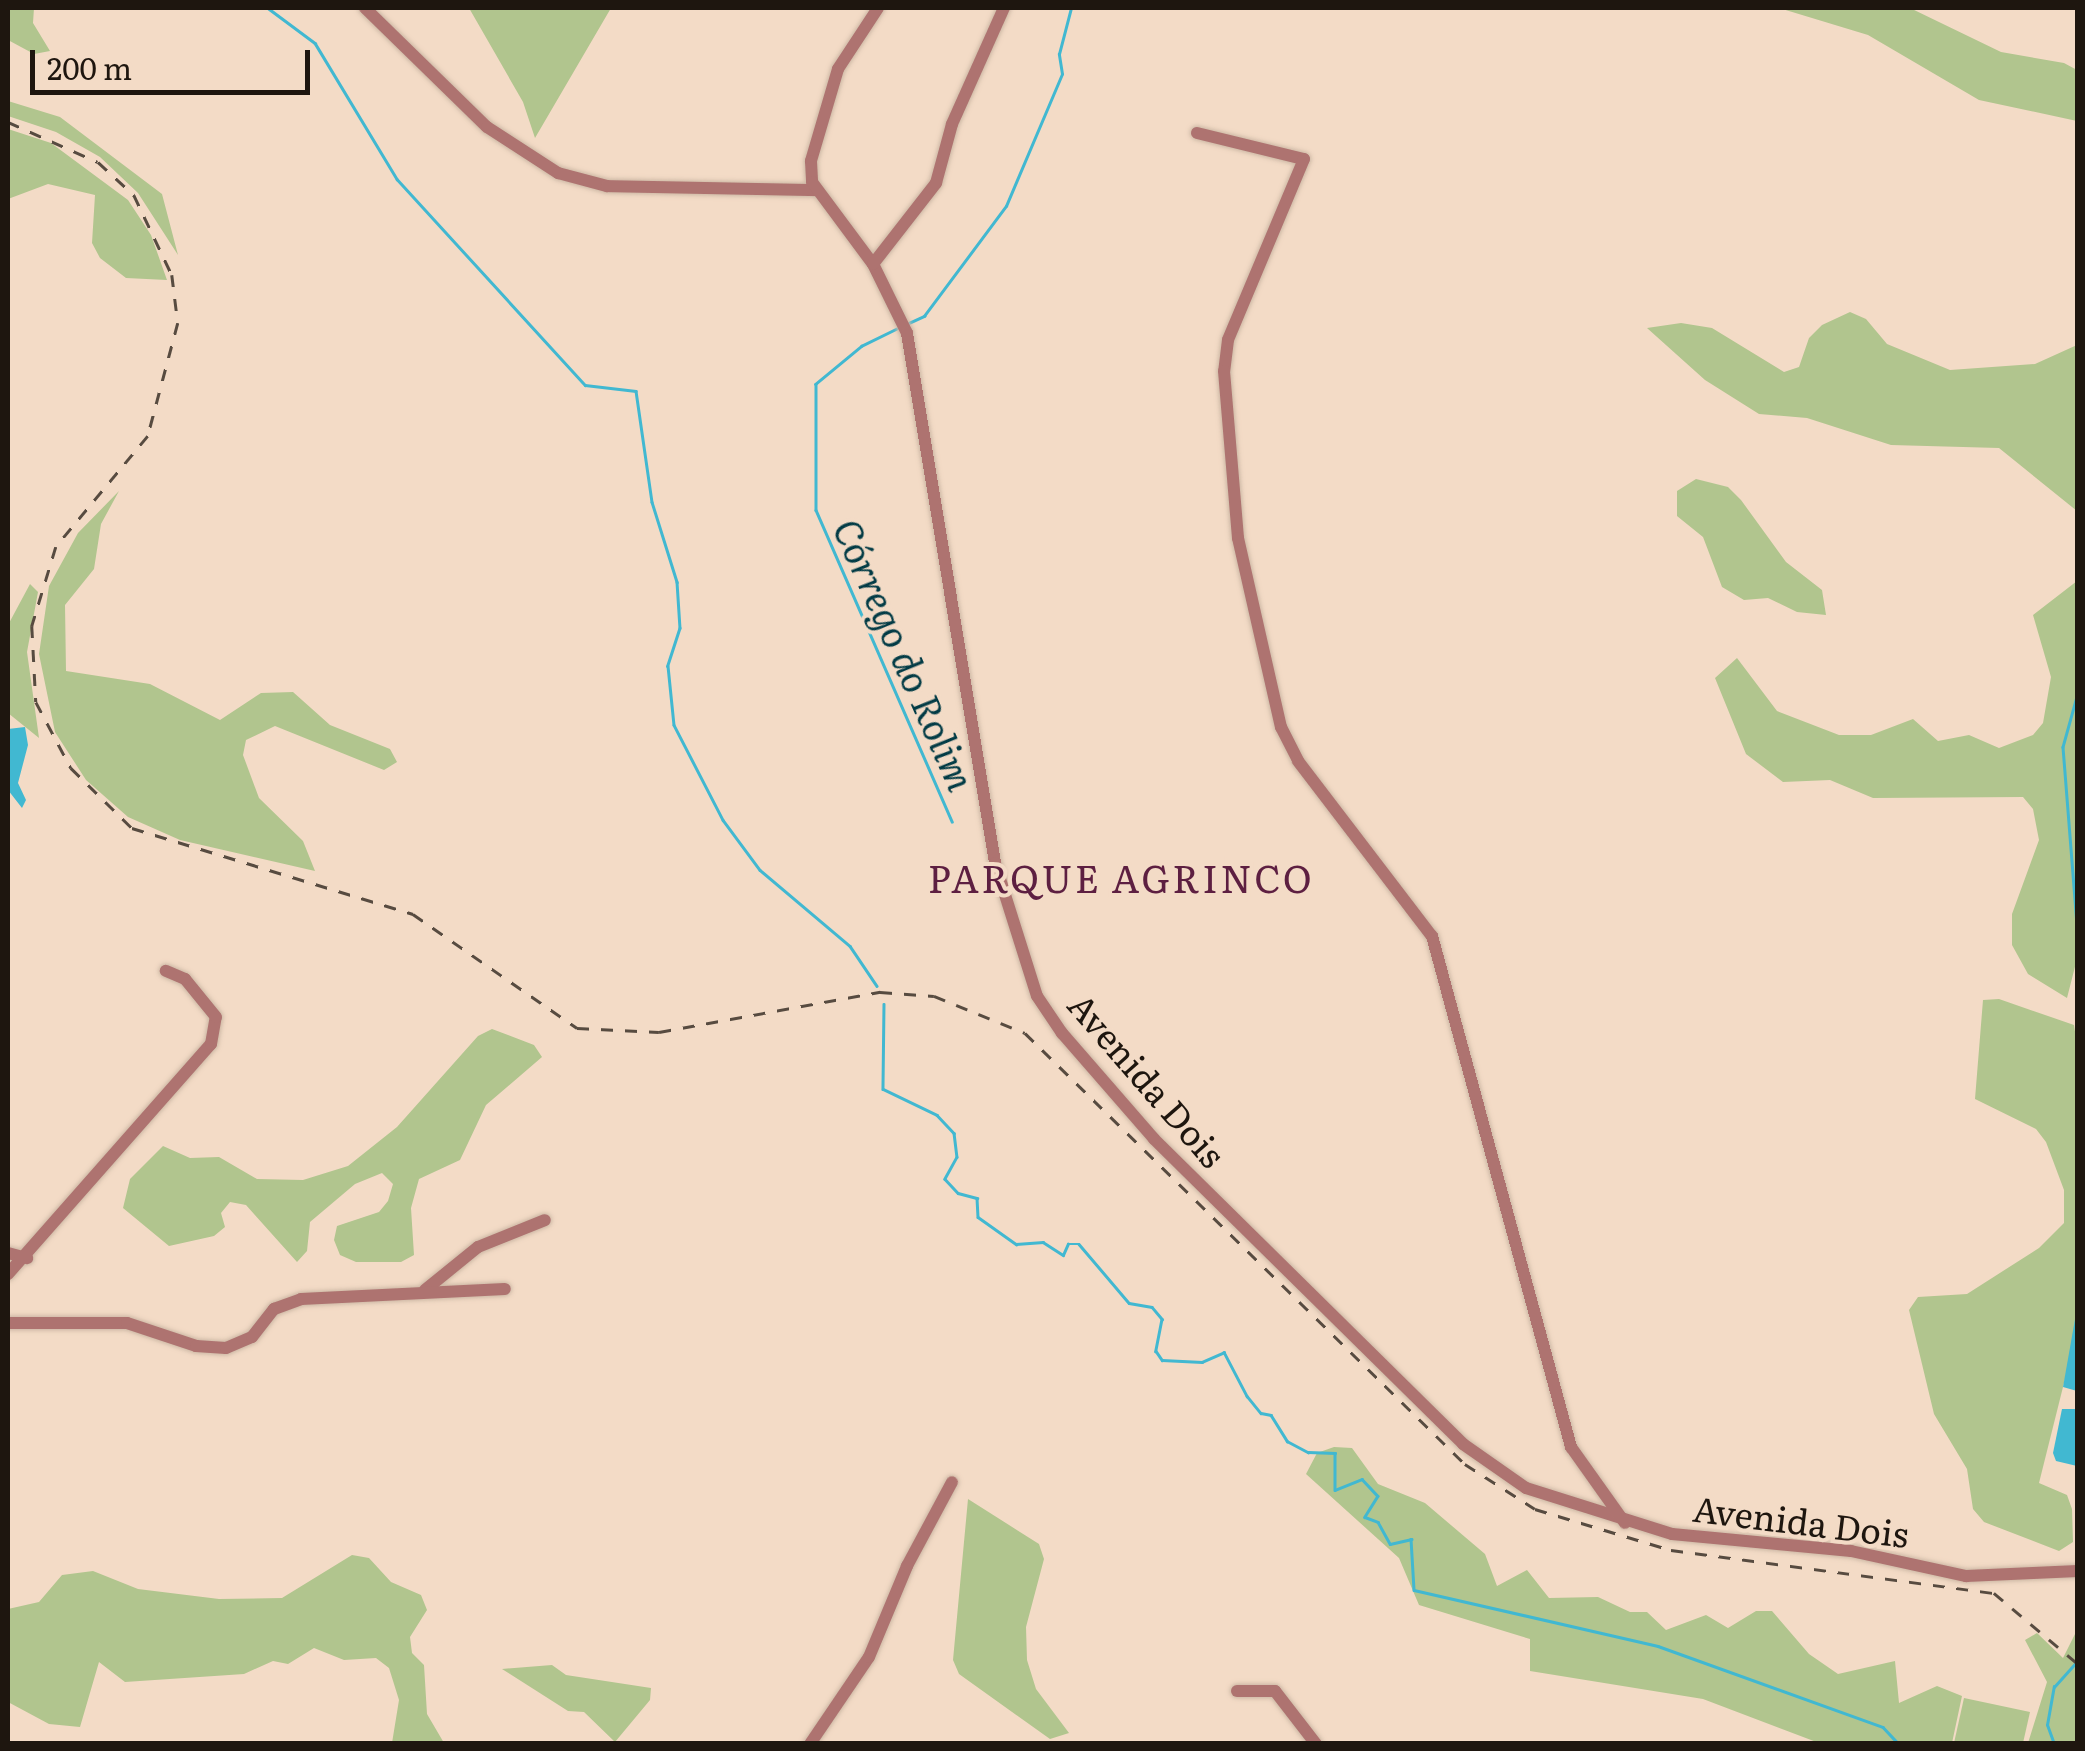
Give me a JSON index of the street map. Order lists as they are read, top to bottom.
{
  "streets": {
    "street": ["Avenida Dois"]
  },
  "districts": ["PARQUE AGRINCO"],
  "water": ["Córrego do Rolim"],
  "scale_bar": "200 m"
}
